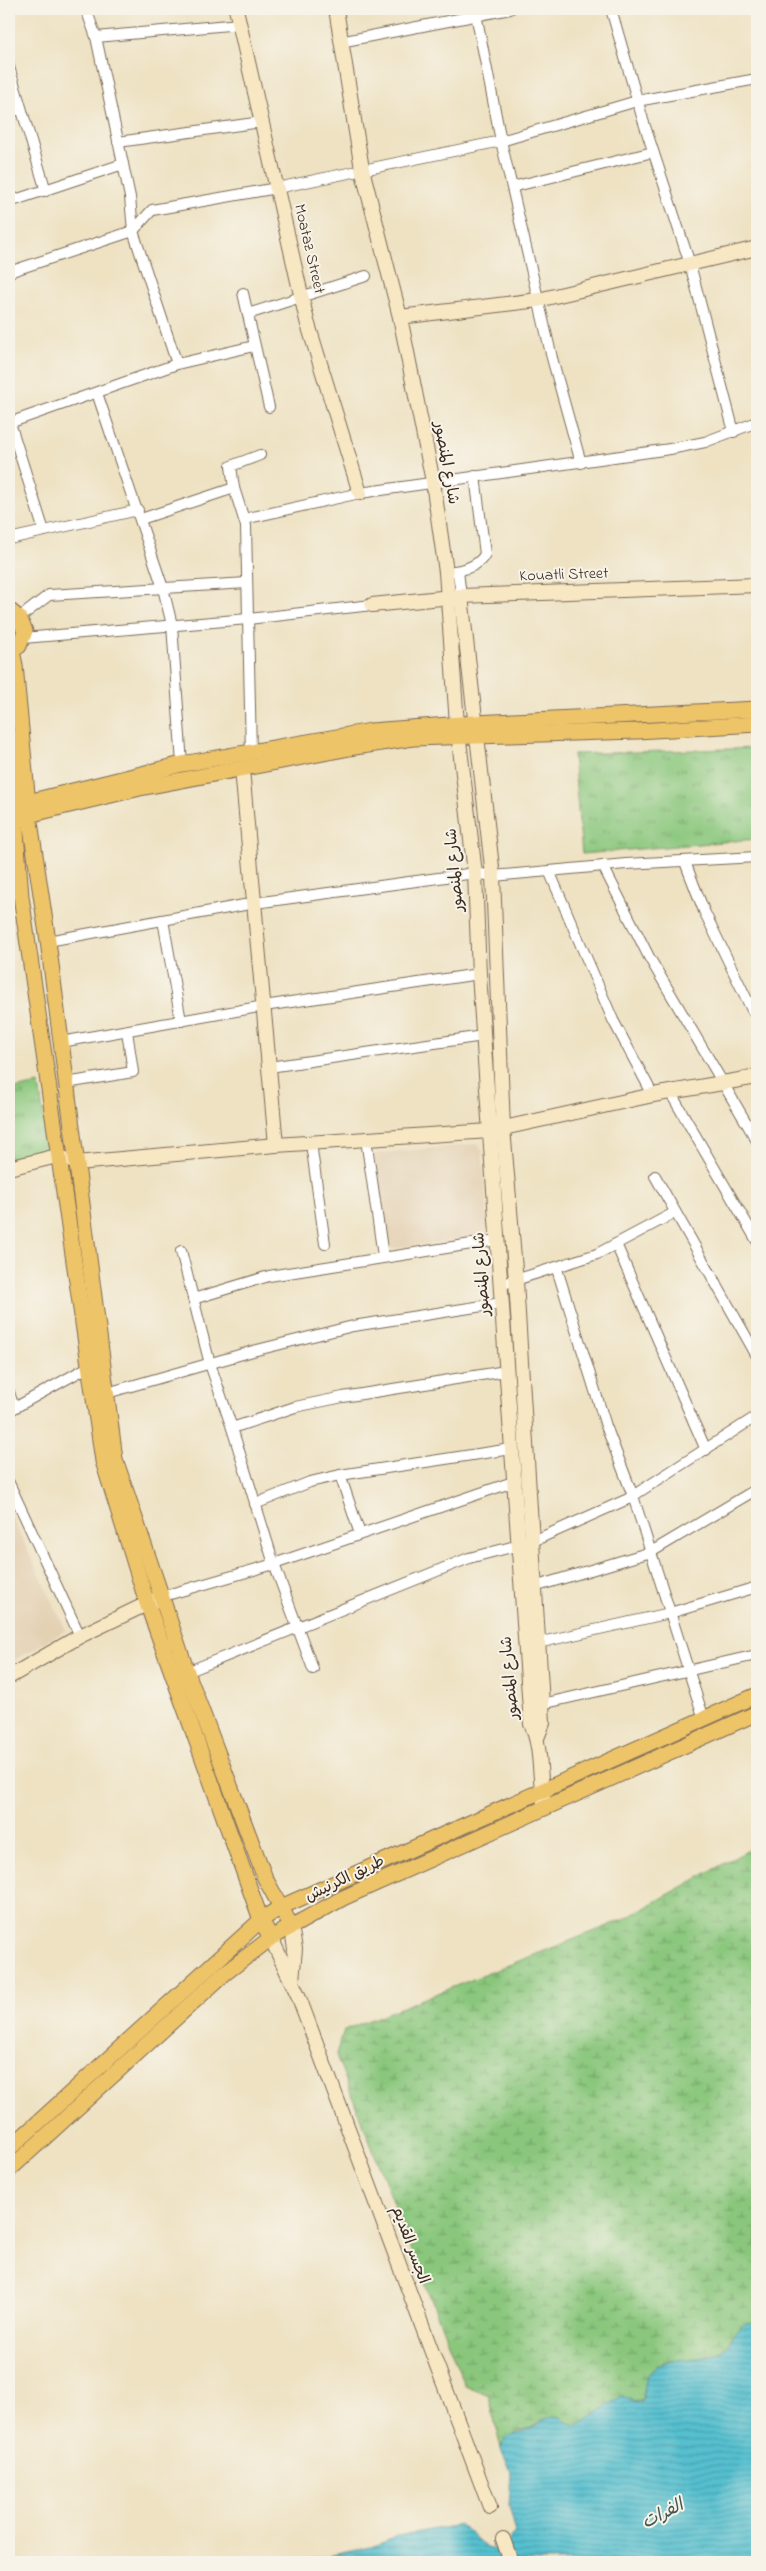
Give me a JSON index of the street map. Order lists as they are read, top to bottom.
{
  "streets": {
    "main road": ["طريق الكرنيش"],
    "street": [
      "Moataz Street",
      "شارع المنصور",
      "Kouatli Street",
      "الجسر القديم"
    ]
  },
  "crossings": [
    ["شارع المنصور", "Kouatli Street"],
    ["شارع المنصور", "طريق الكرنيش"],
    ["طريق الكرنيش", "الجسر القديم"]
  ],
  "water": ["الفرات"]
}
